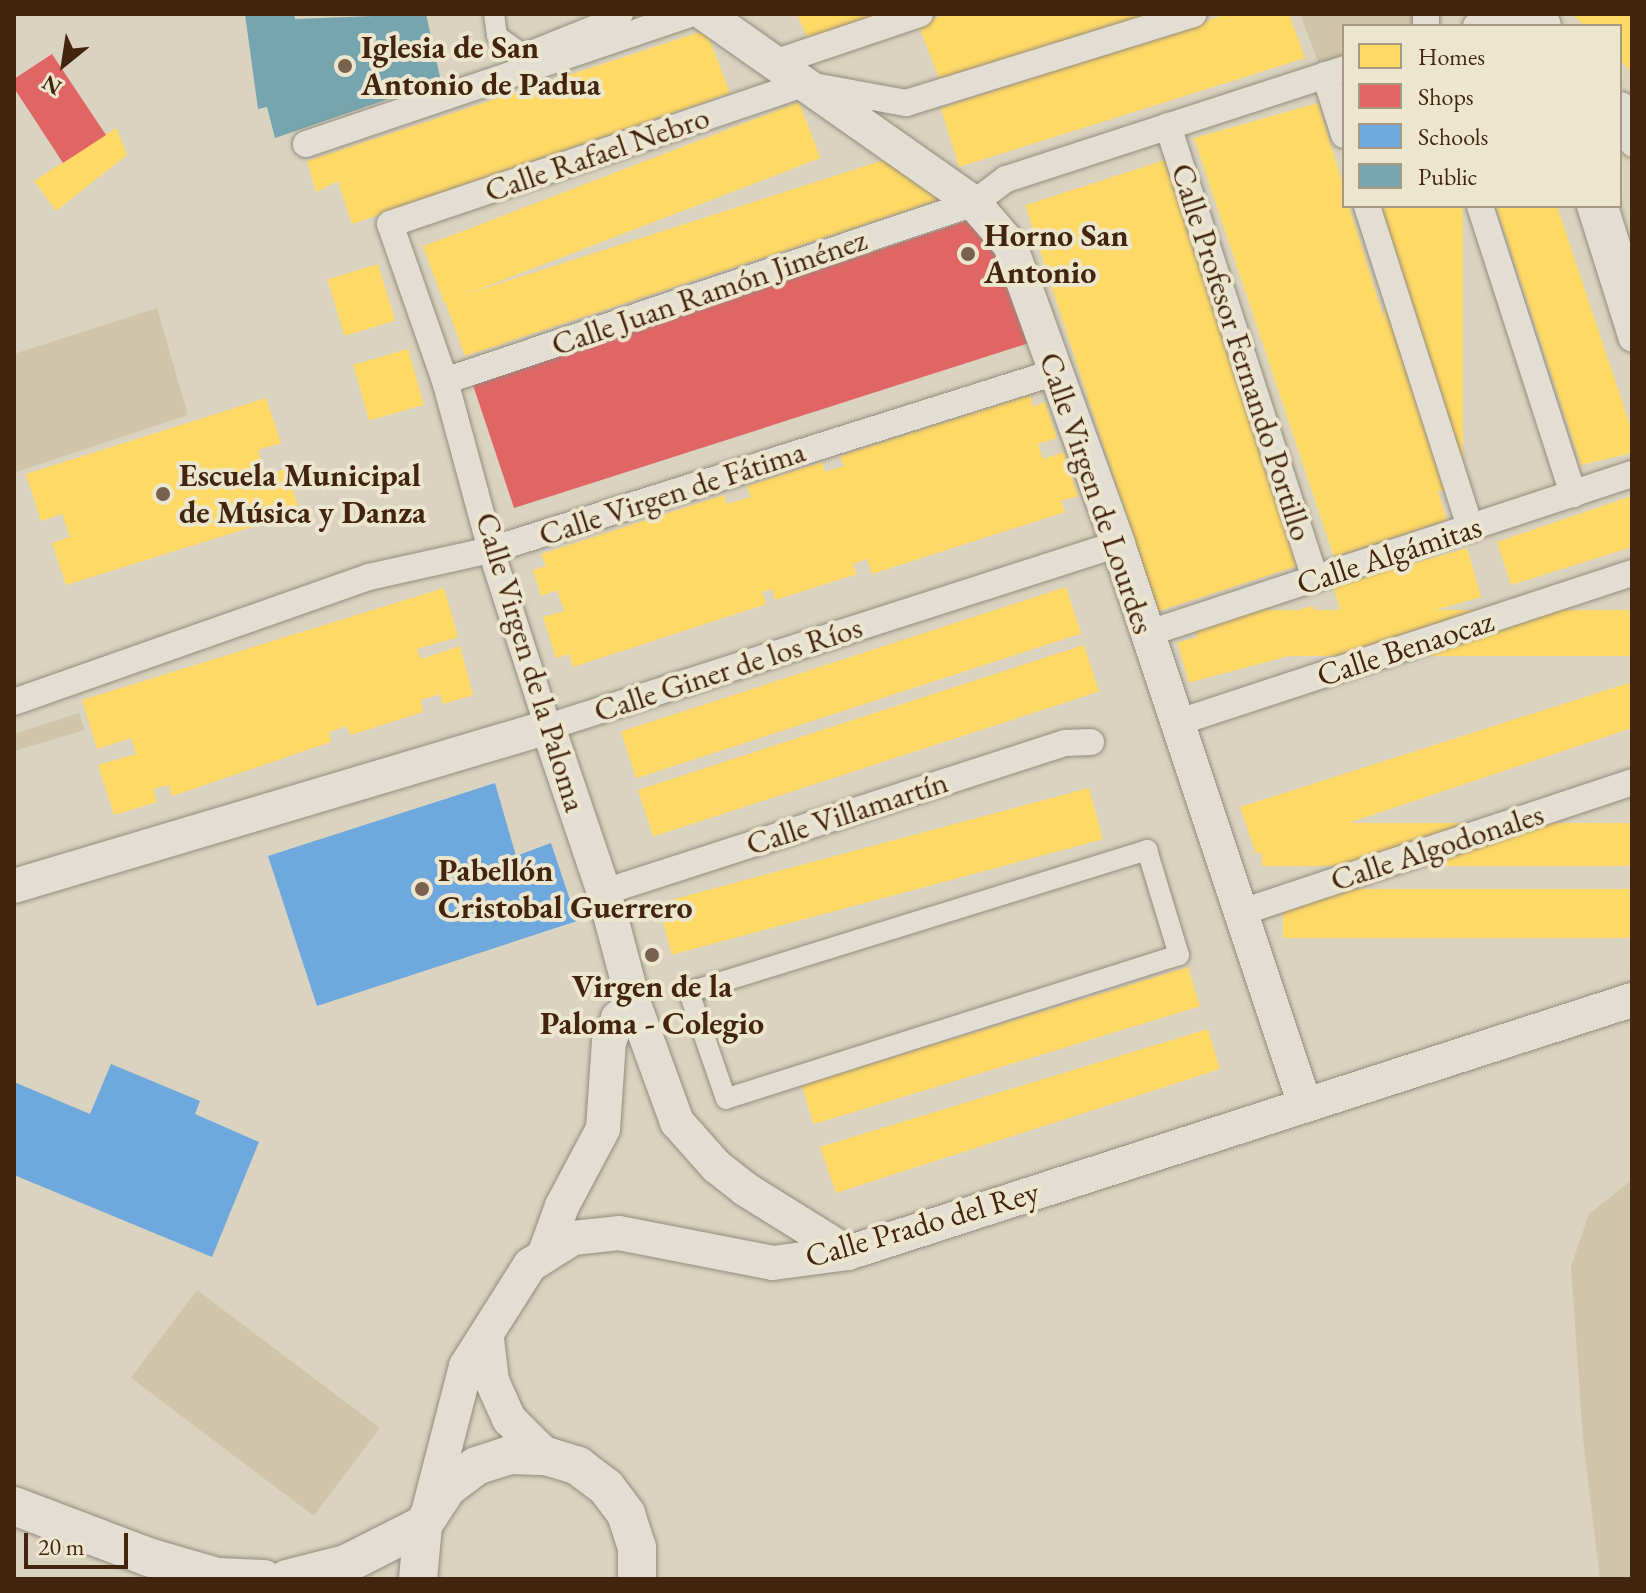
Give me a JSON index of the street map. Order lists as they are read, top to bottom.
{
  "streets": {
    "street": [
      "Calle Rafael Nebro",
      "Calle Juan Ramón Jiménez",
      "Calle Profesor Fernando Portillo",
      "Calle Virgen de Fátima",
      "Calle Virgen de Lourdes",
      "Calle Algámitas",
      "Calle Benaocaz",
      "Calle Virgen de la Paloma",
      "Calle Giner de los Ríos",
      "Calle Villamartín",
      "Calle Algodonales",
      "Calle Prado del Rey"
    ]
  },
  "crossings": [
    ["Calle Rafael Nebro", "Calle Virgen de Lourdes"],
    ["Calle Rafael Nebro", "Calle Virgen de la Paloma"],
    ["Calle Juan Ramón Jiménez", "Calle Profesor Fernando Portillo"],
    ["Calle Juan Ramón Jiménez", "Calle Virgen de Lourdes"],
    ["Calle Juan Ramón Jiménez", "Calle Virgen de la Paloma"],
    ["Calle Profesor Fernando Portillo", "Calle Algámitas"],
    ["Calle Virgen de Fátima", "Calle Virgen de Lourdes"],
    ["Calle Virgen de Fátima", "Calle Virgen de la Paloma"],
    ["Calle Virgen de Lourdes", "Calle Algámitas"],
    ["Calle Virgen de Lourdes", "Calle Benaocaz"],
    ["Calle Virgen de Lourdes", "Calle Giner de los Ríos"],
    ["Calle Virgen de Lourdes", "Calle Algodonales"],
    ["Calle Virgen de Lourdes", "Calle Prado del Rey"],
    ["Calle Virgen de la Paloma", "Calle Giner de los Ríos"],
    ["Calle Virgen de la Paloma", "Calle Villamartín"],
    ["Calle Virgen de la Paloma", "Calle Prado del Rey"]
  ],
  "places": [
    "Iglesia de San Antonio de Padua",
    "Horno San Antonio",
    "Escuela Municipal de Música y Danza",
    "Pabellón Cristobal Guerrero",
    "Virgen de la Paloma - Colegio"
  ],
  "legend": [
    "Homes",
    "Shops",
    "Schools",
    "Public"
  ],
  "scale_bar": "20 m",
  "north": "bottom left"
}
